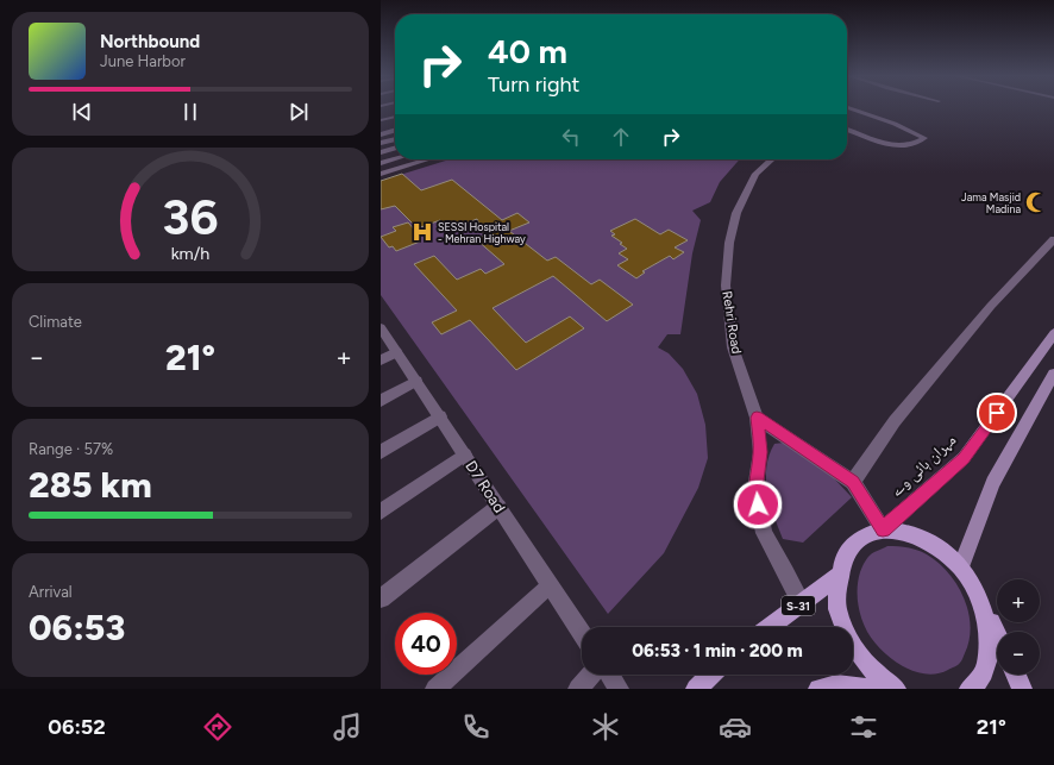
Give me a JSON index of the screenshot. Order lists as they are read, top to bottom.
{
  "streets": {
    "main road": ["مہران ہائی وے", "S-31"],
    "street": ["Rehri Road", "D7 Road"]
  },
  "crossings": [
    ["Rehri Road", "S-31"]
  ],
  "places": {
    "mosque": ["Jama Masjid Madina"],
    "hospital": ["SESSI Hospital - Mehran Highway"]
  },
  "page": {
    "turn": ["40 m", "Turn right"],
    "song": ["Northbound", "June Harbor"],
    "tile": [
      "Climate",
      ["Range · 57%", "285 km"],
      ["Arrival", "06:53"]
    ],
    "heat": ["−", "21°", "+"],
    "map_buttons": ["+", "−"],
    "limit": "40",
    "trip": "06:53 · 1 min · 200 m",
    "tabs": ["06:52", "21°"],
    "gauge": ["36", "km/h"]
  }
}
